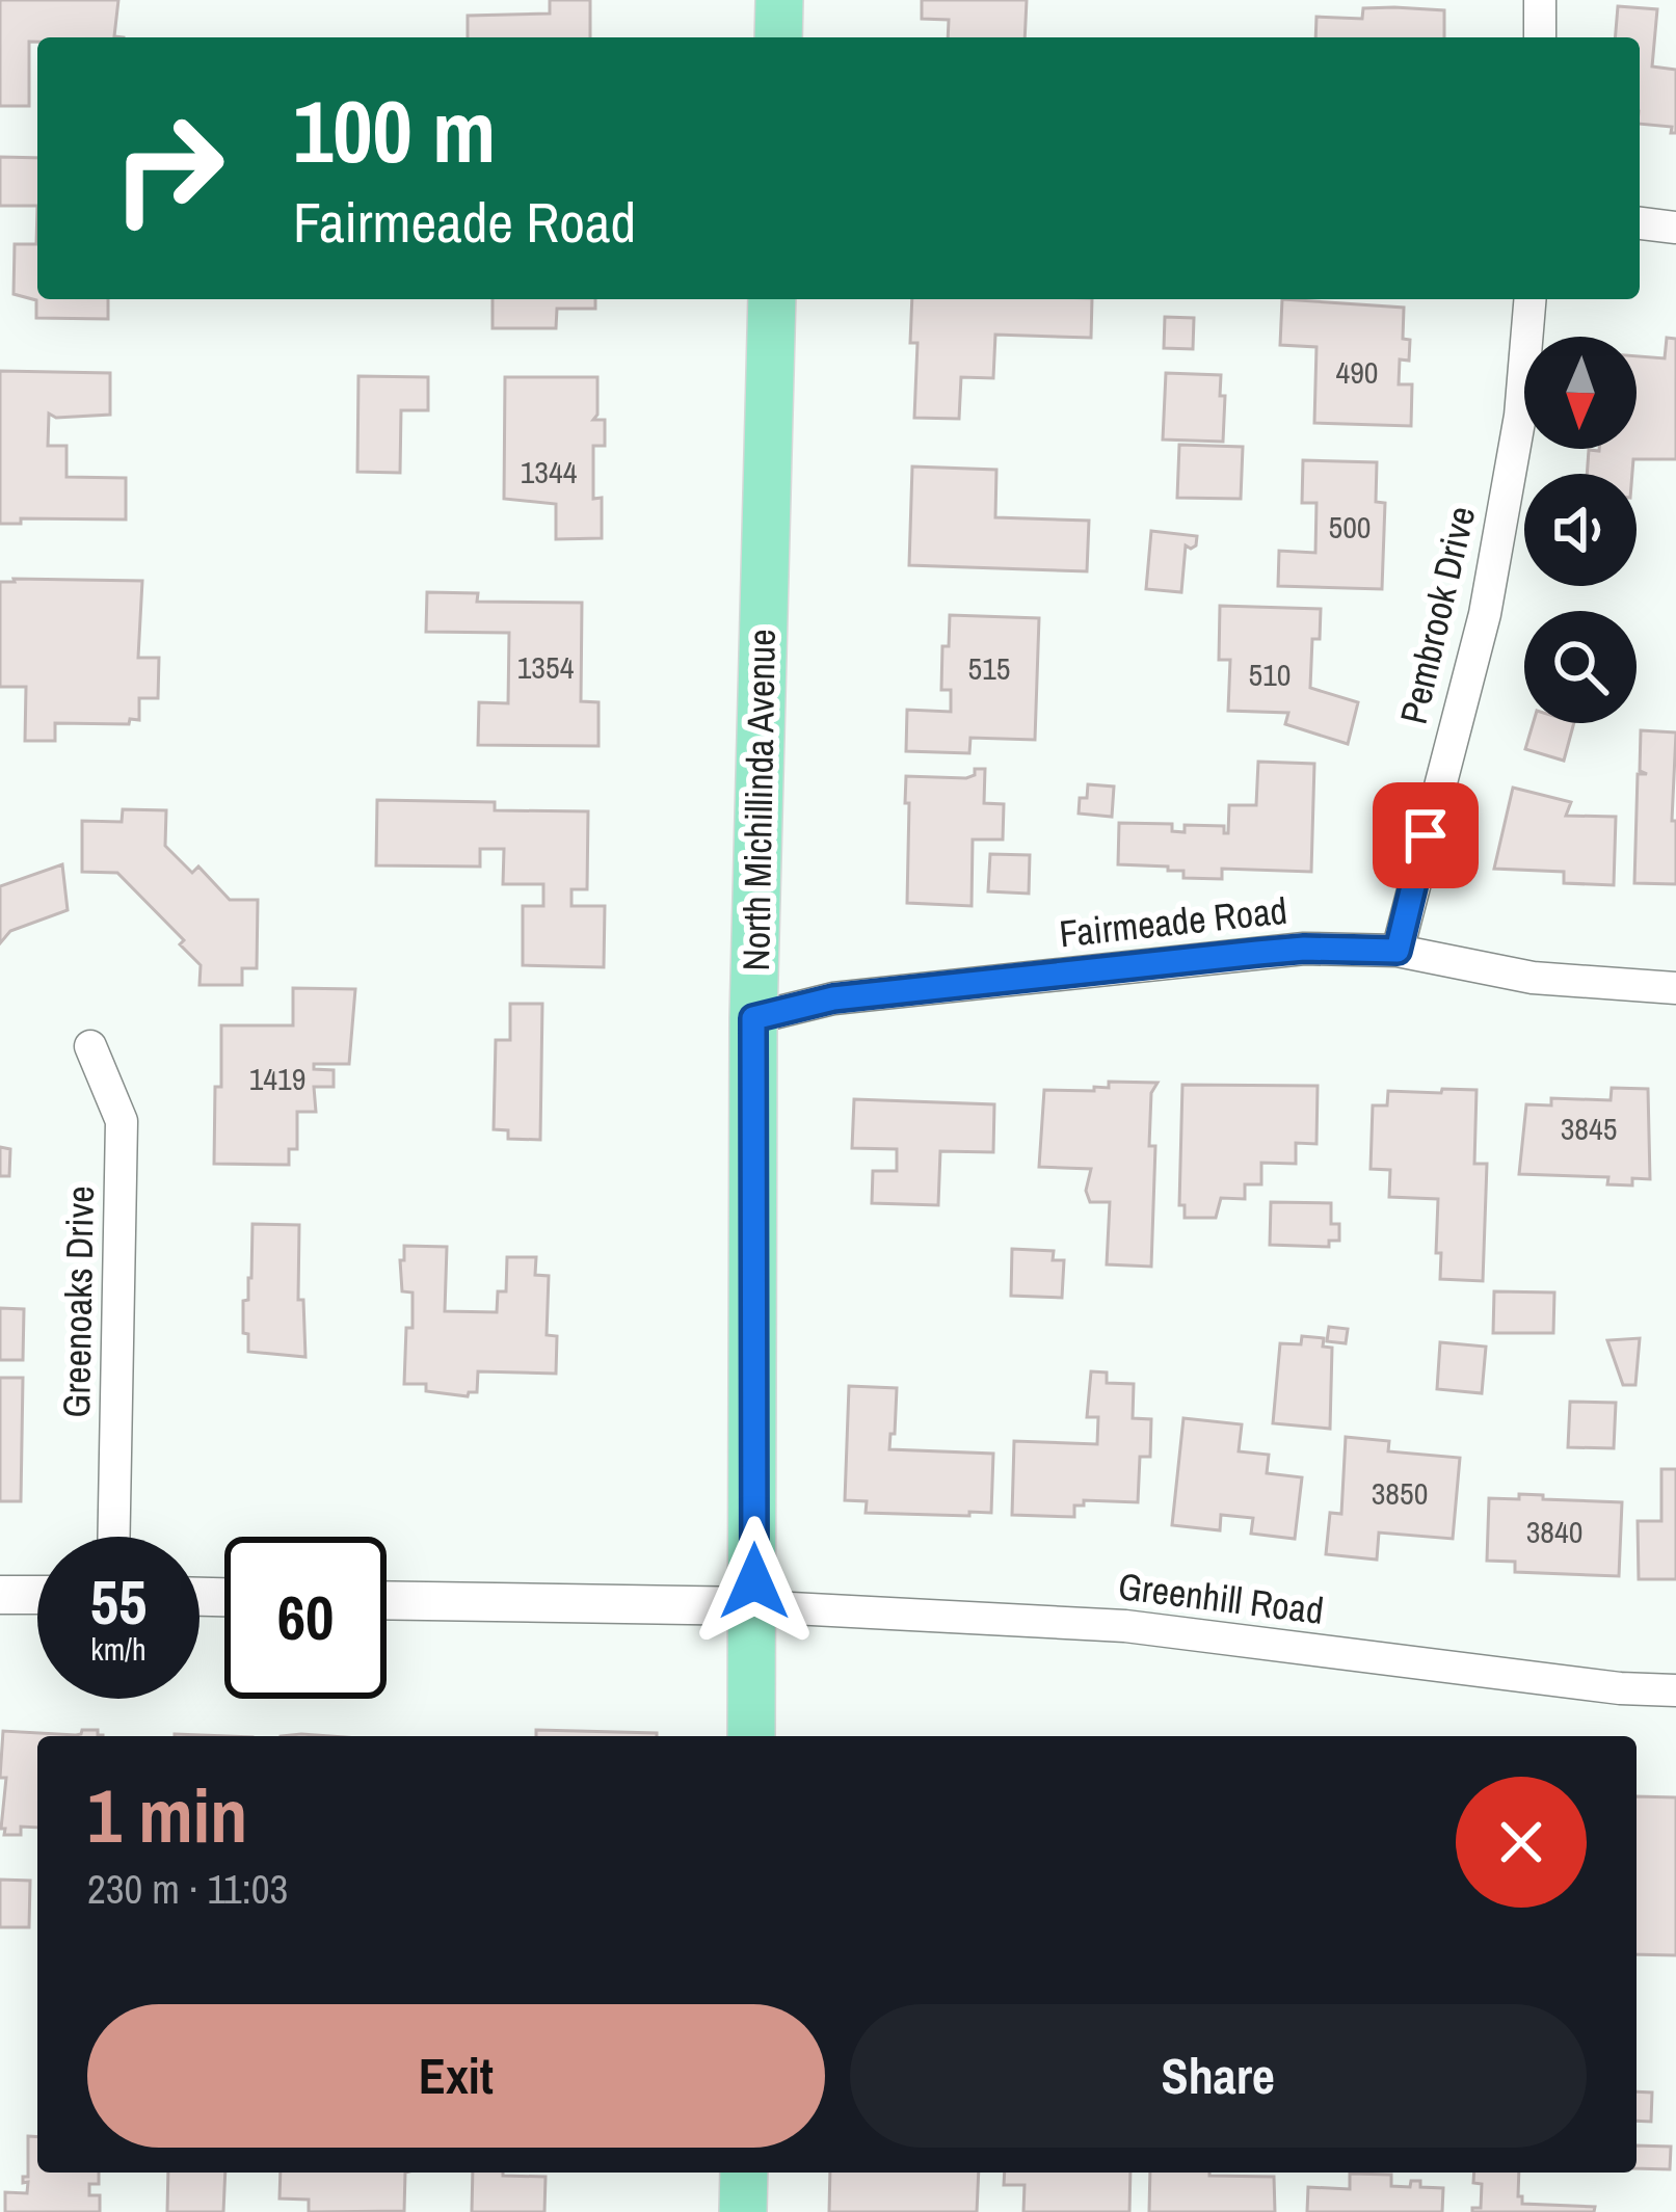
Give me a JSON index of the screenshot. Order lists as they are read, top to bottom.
{
  "streets": {
    "main road": ["North Michillinda Avenue"],
    "street": [
      "Pembrook Drive",
      "Fairmeade Road",
      "Greenoaks Drive",
      "Greenhill Road"
    ]
  },
  "crossings": [
    ["Pembrook Drive", "Fairmeade Road"],
    ["North Michillinda Avenue", "Fairmeade Road"],
    ["North Michillinda Avenue", "Greenhill Road"]
  ],
  "house_numbers": [
    "490",
    "1344",
    "500",
    "1354",
    "515",
    "510",
    "1419",
    "3845",
    "3850",
    "3840"
  ],
  "north": "bottom",
  "page": {
    "turn": ["100 m", "Fairmeade Road"],
    "speed": "55 km/h",
    "limit": "60",
    "heading": ["1 min", "230 m · 11:03"],
    "buttons": ["Exit", "Share"]
  }
}
